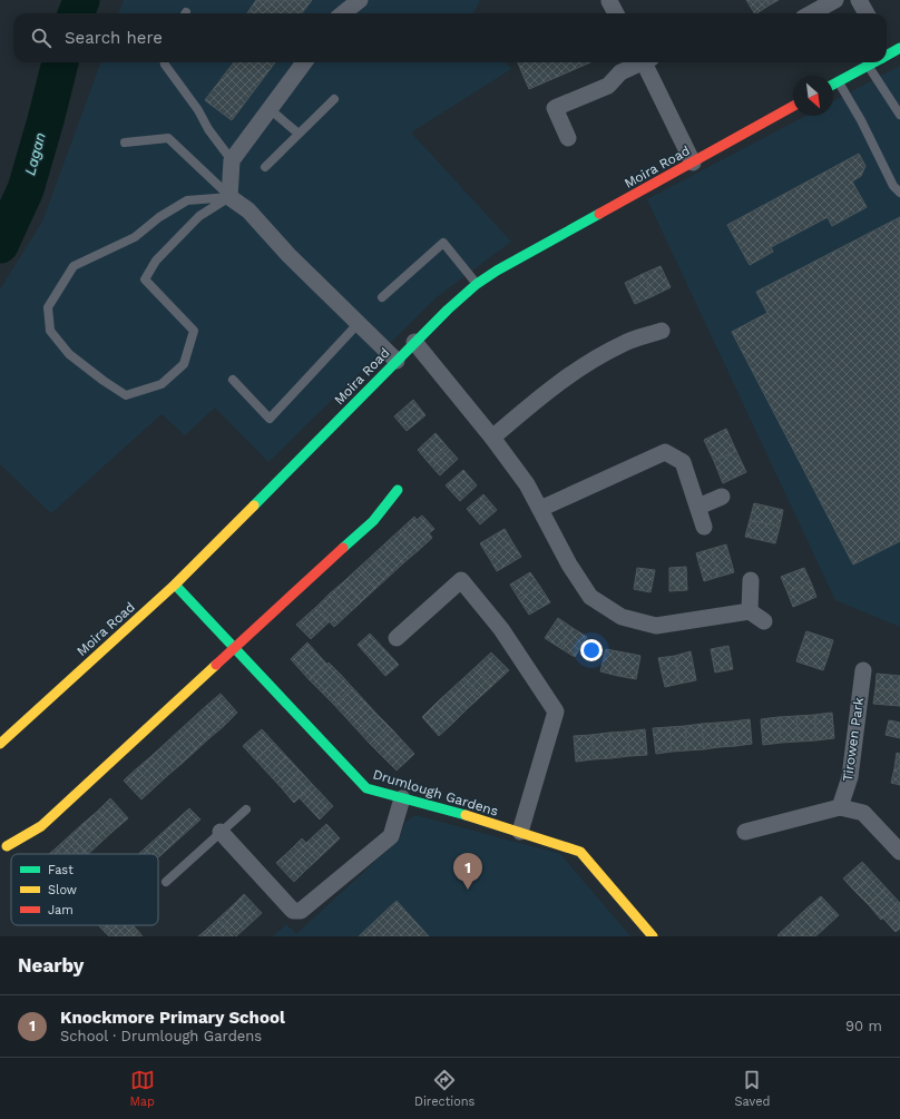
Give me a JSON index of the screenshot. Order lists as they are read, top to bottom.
{
  "streets": {
    "main road": ["Moira Road", "Drumlough Gardens"],
    "street": ["Tirowen Park"]
  },
  "crossings": [
    ["Moira Road", "Drumlough Gardens"]
  ],
  "water": ["Lagan"],
  "legend": ["Fast", "Slow", "Jam"],
  "north": "bottom right",
  "page": {
    "search": "Search here",
    "pins": "1",
    "heading": "Nearby",
    "list": [
      {
        "mark": "1",
        "name": "Knockmore Primary School",
        "note": "School · Drumlough Gardens",
        "value": "90 m"
      }
    ],
    "nav": ["Map", "Directions", "Saved"]
  }
}
